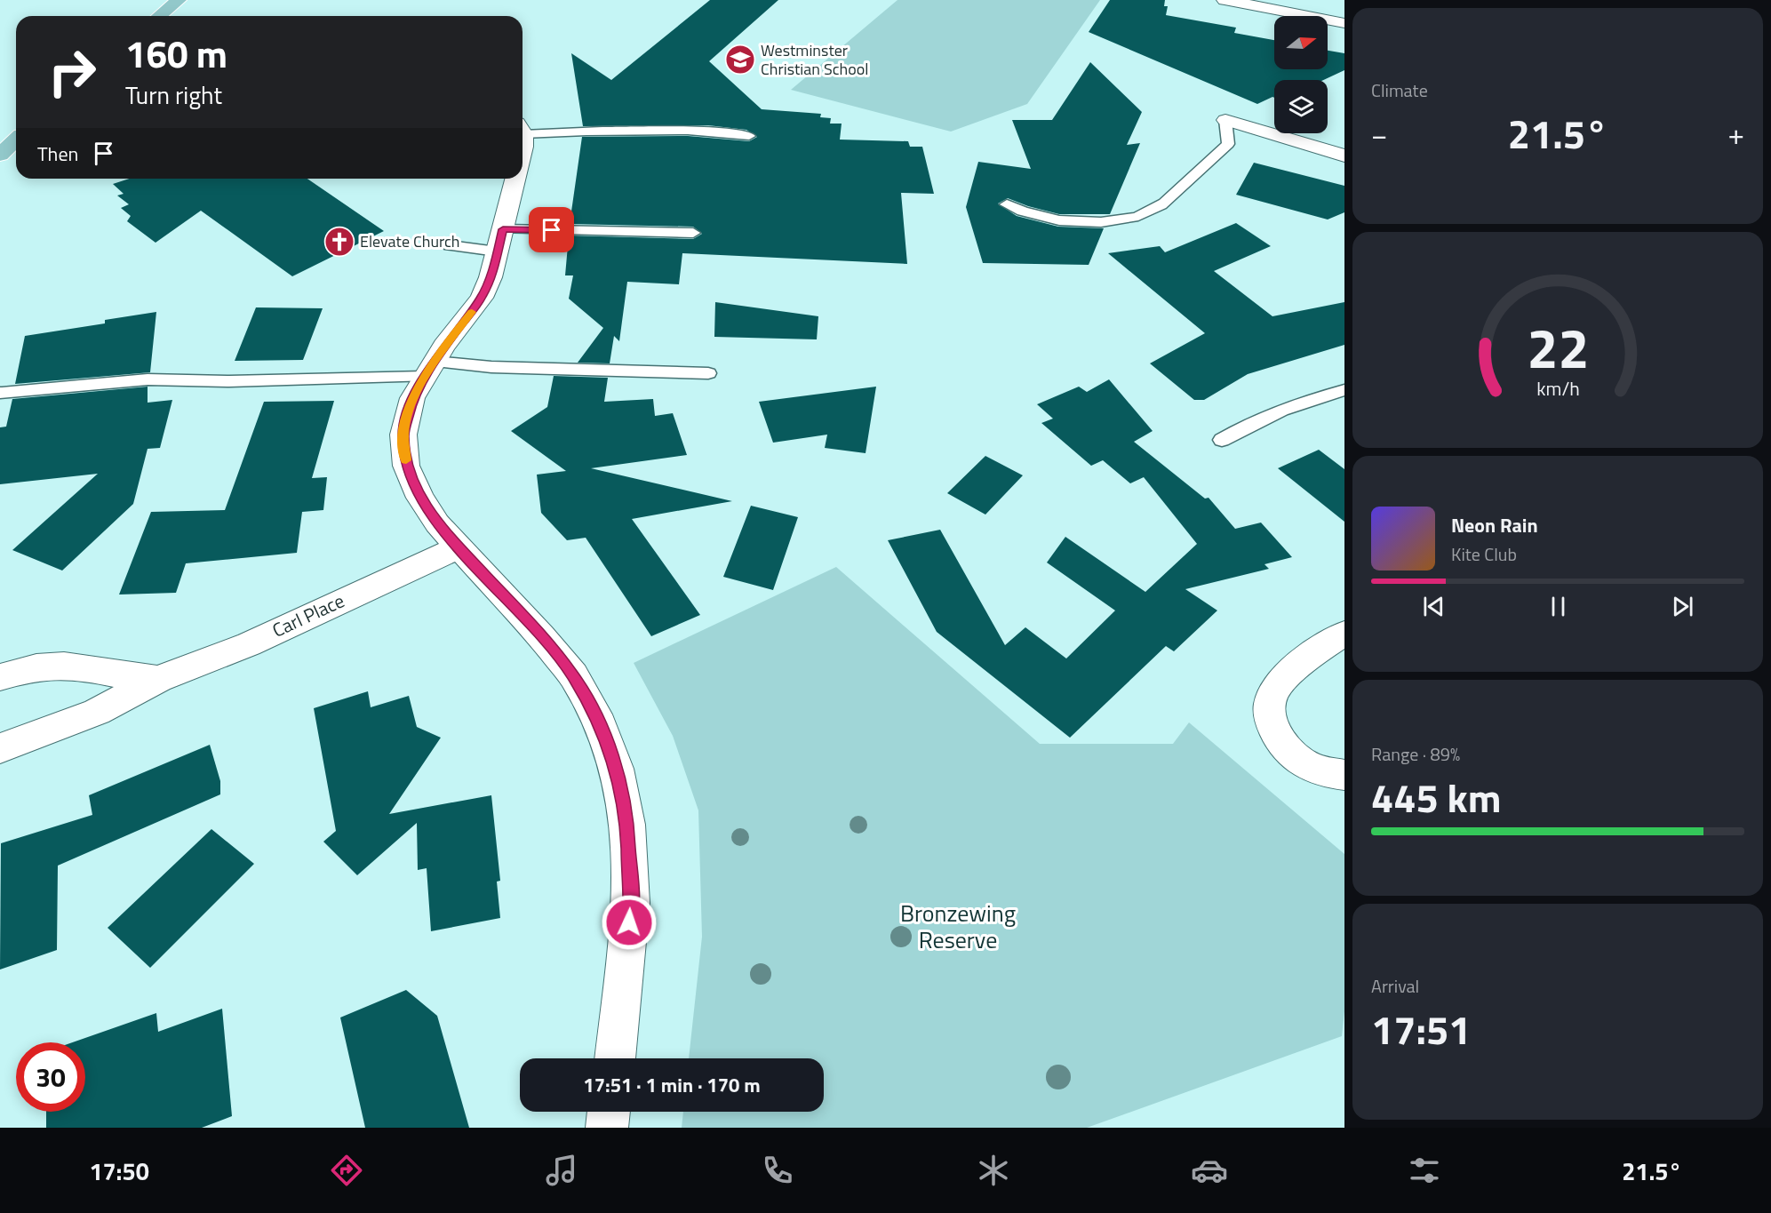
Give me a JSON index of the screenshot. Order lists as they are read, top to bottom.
{
  "streets": {
    "street": ["Carl Place"]
  },
  "parks": ["Bronzewing Reserve"],
  "places": {
    "school or university": ["Westminster Christian School"],
    "church": ["Elevate Church"]
  },
  "north": "right",
  "page": {
    "tile": [
      "Climate",
      ["Range · 89%", "445 km"],
      ["Arrival", "17:51"]
    ],
    "turn": ["160 m", "Turn right"],
    "heat": ["−", "21.5°", "+"],
    "then": "Then",
    "song": ["Neon Rain", "Kite Club"],
    "limit": "30",
    "trip": "17:51 · 1 min · 170 m",
    "tabs": ["17:50", "21.5°"],
    "gauge": ["22", "km/h"]
  }
}
